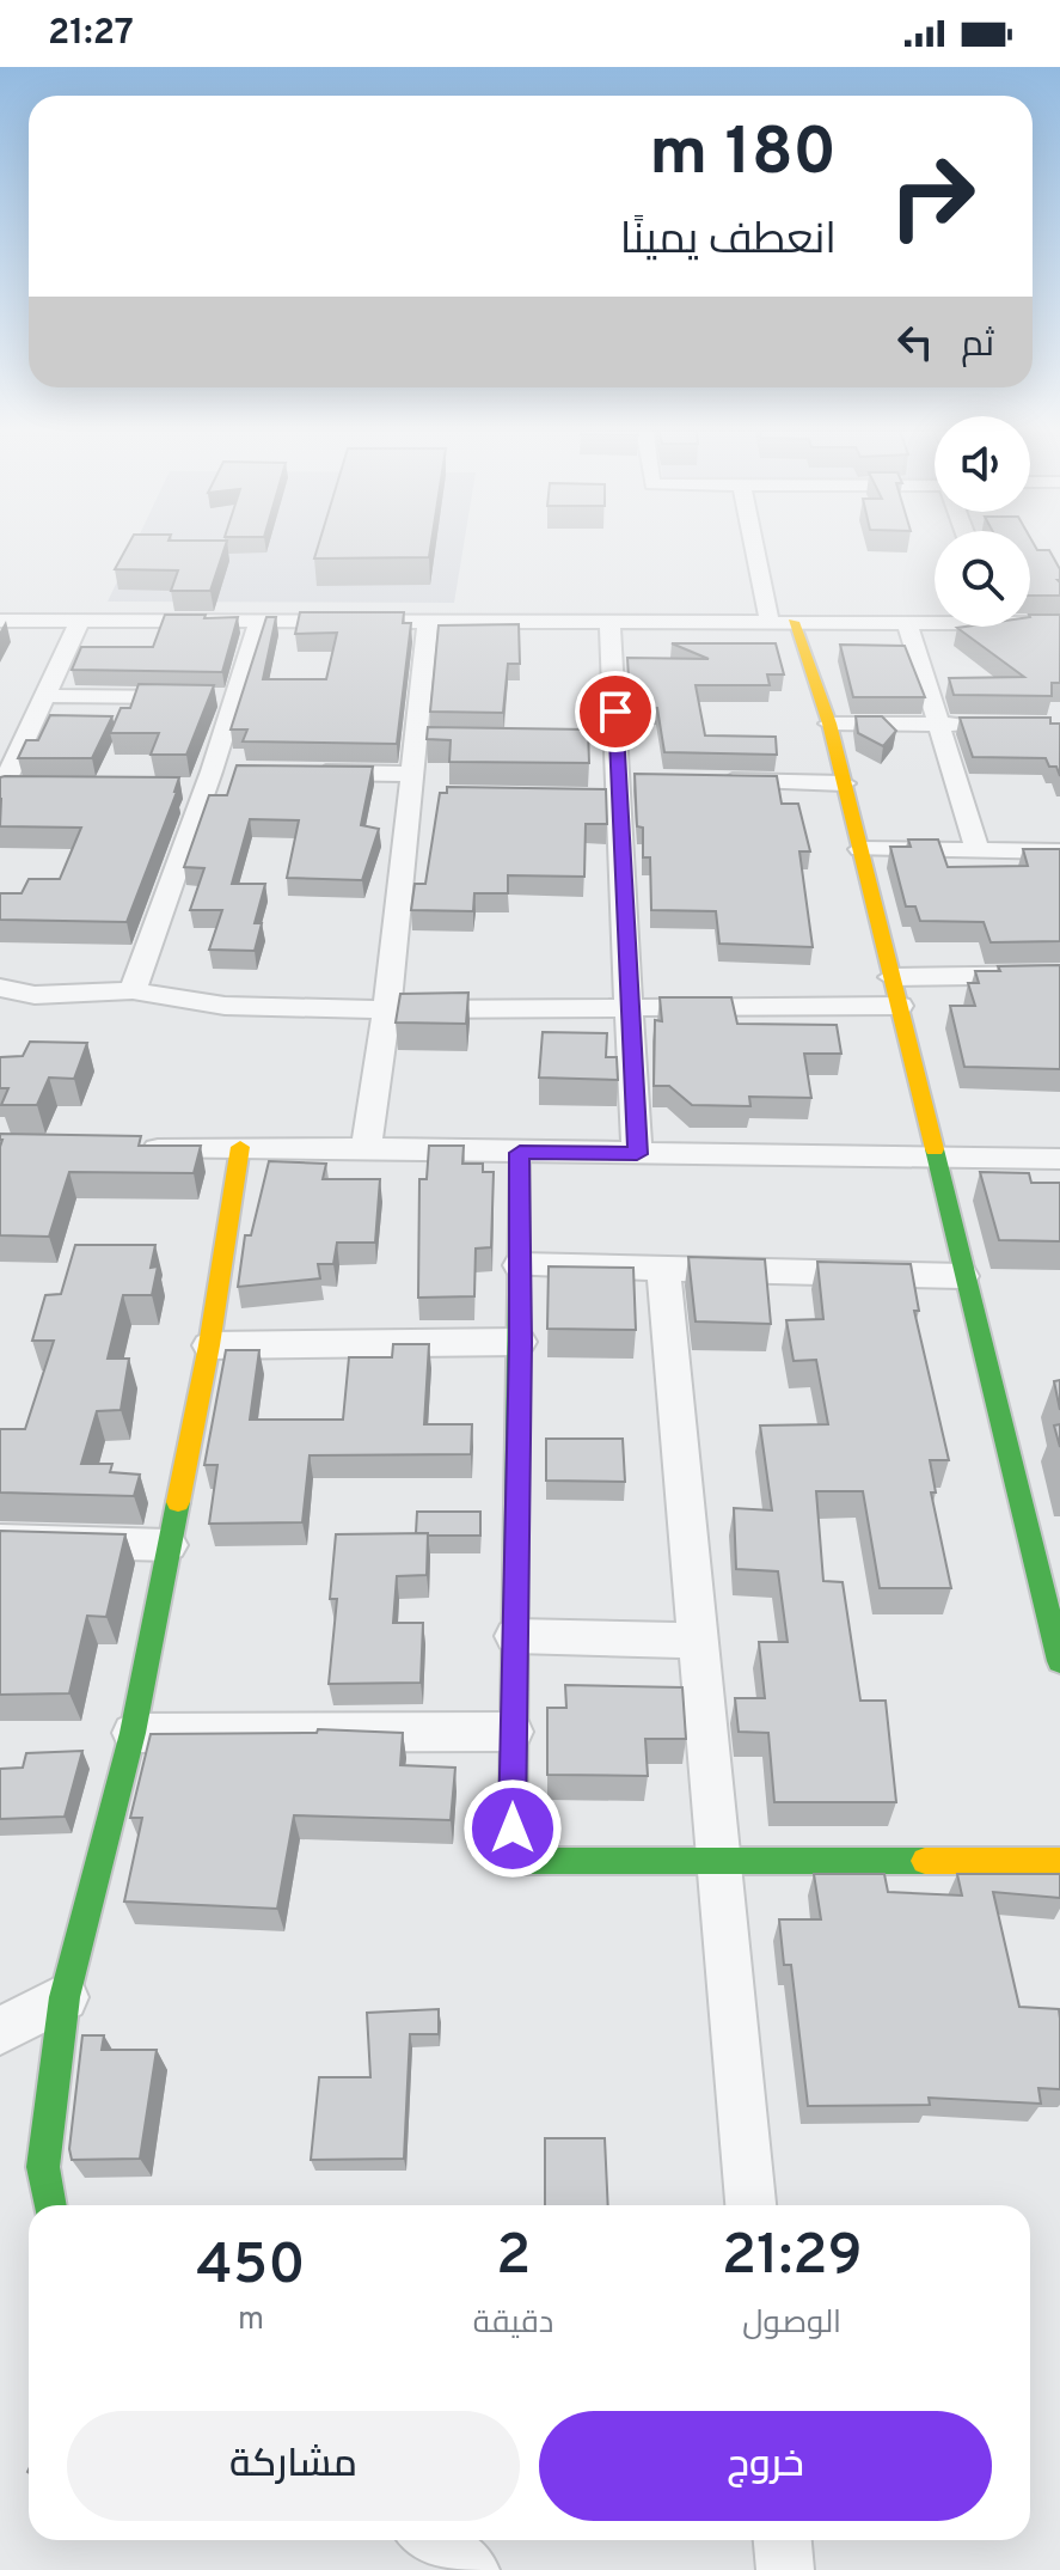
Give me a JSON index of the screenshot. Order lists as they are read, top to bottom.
{
  "page": {
    "status": "21:27",
    "turn": ["180 m", "انعطف يمينًا"],
    "then": "ثم",
    "eta": [
      "21:29",
      "الوصول",
      "2",
      "دقيقة",
      "450",
      "m"
    ],
    "buttons": ["خروج", "مشاركة"]
  }
}
